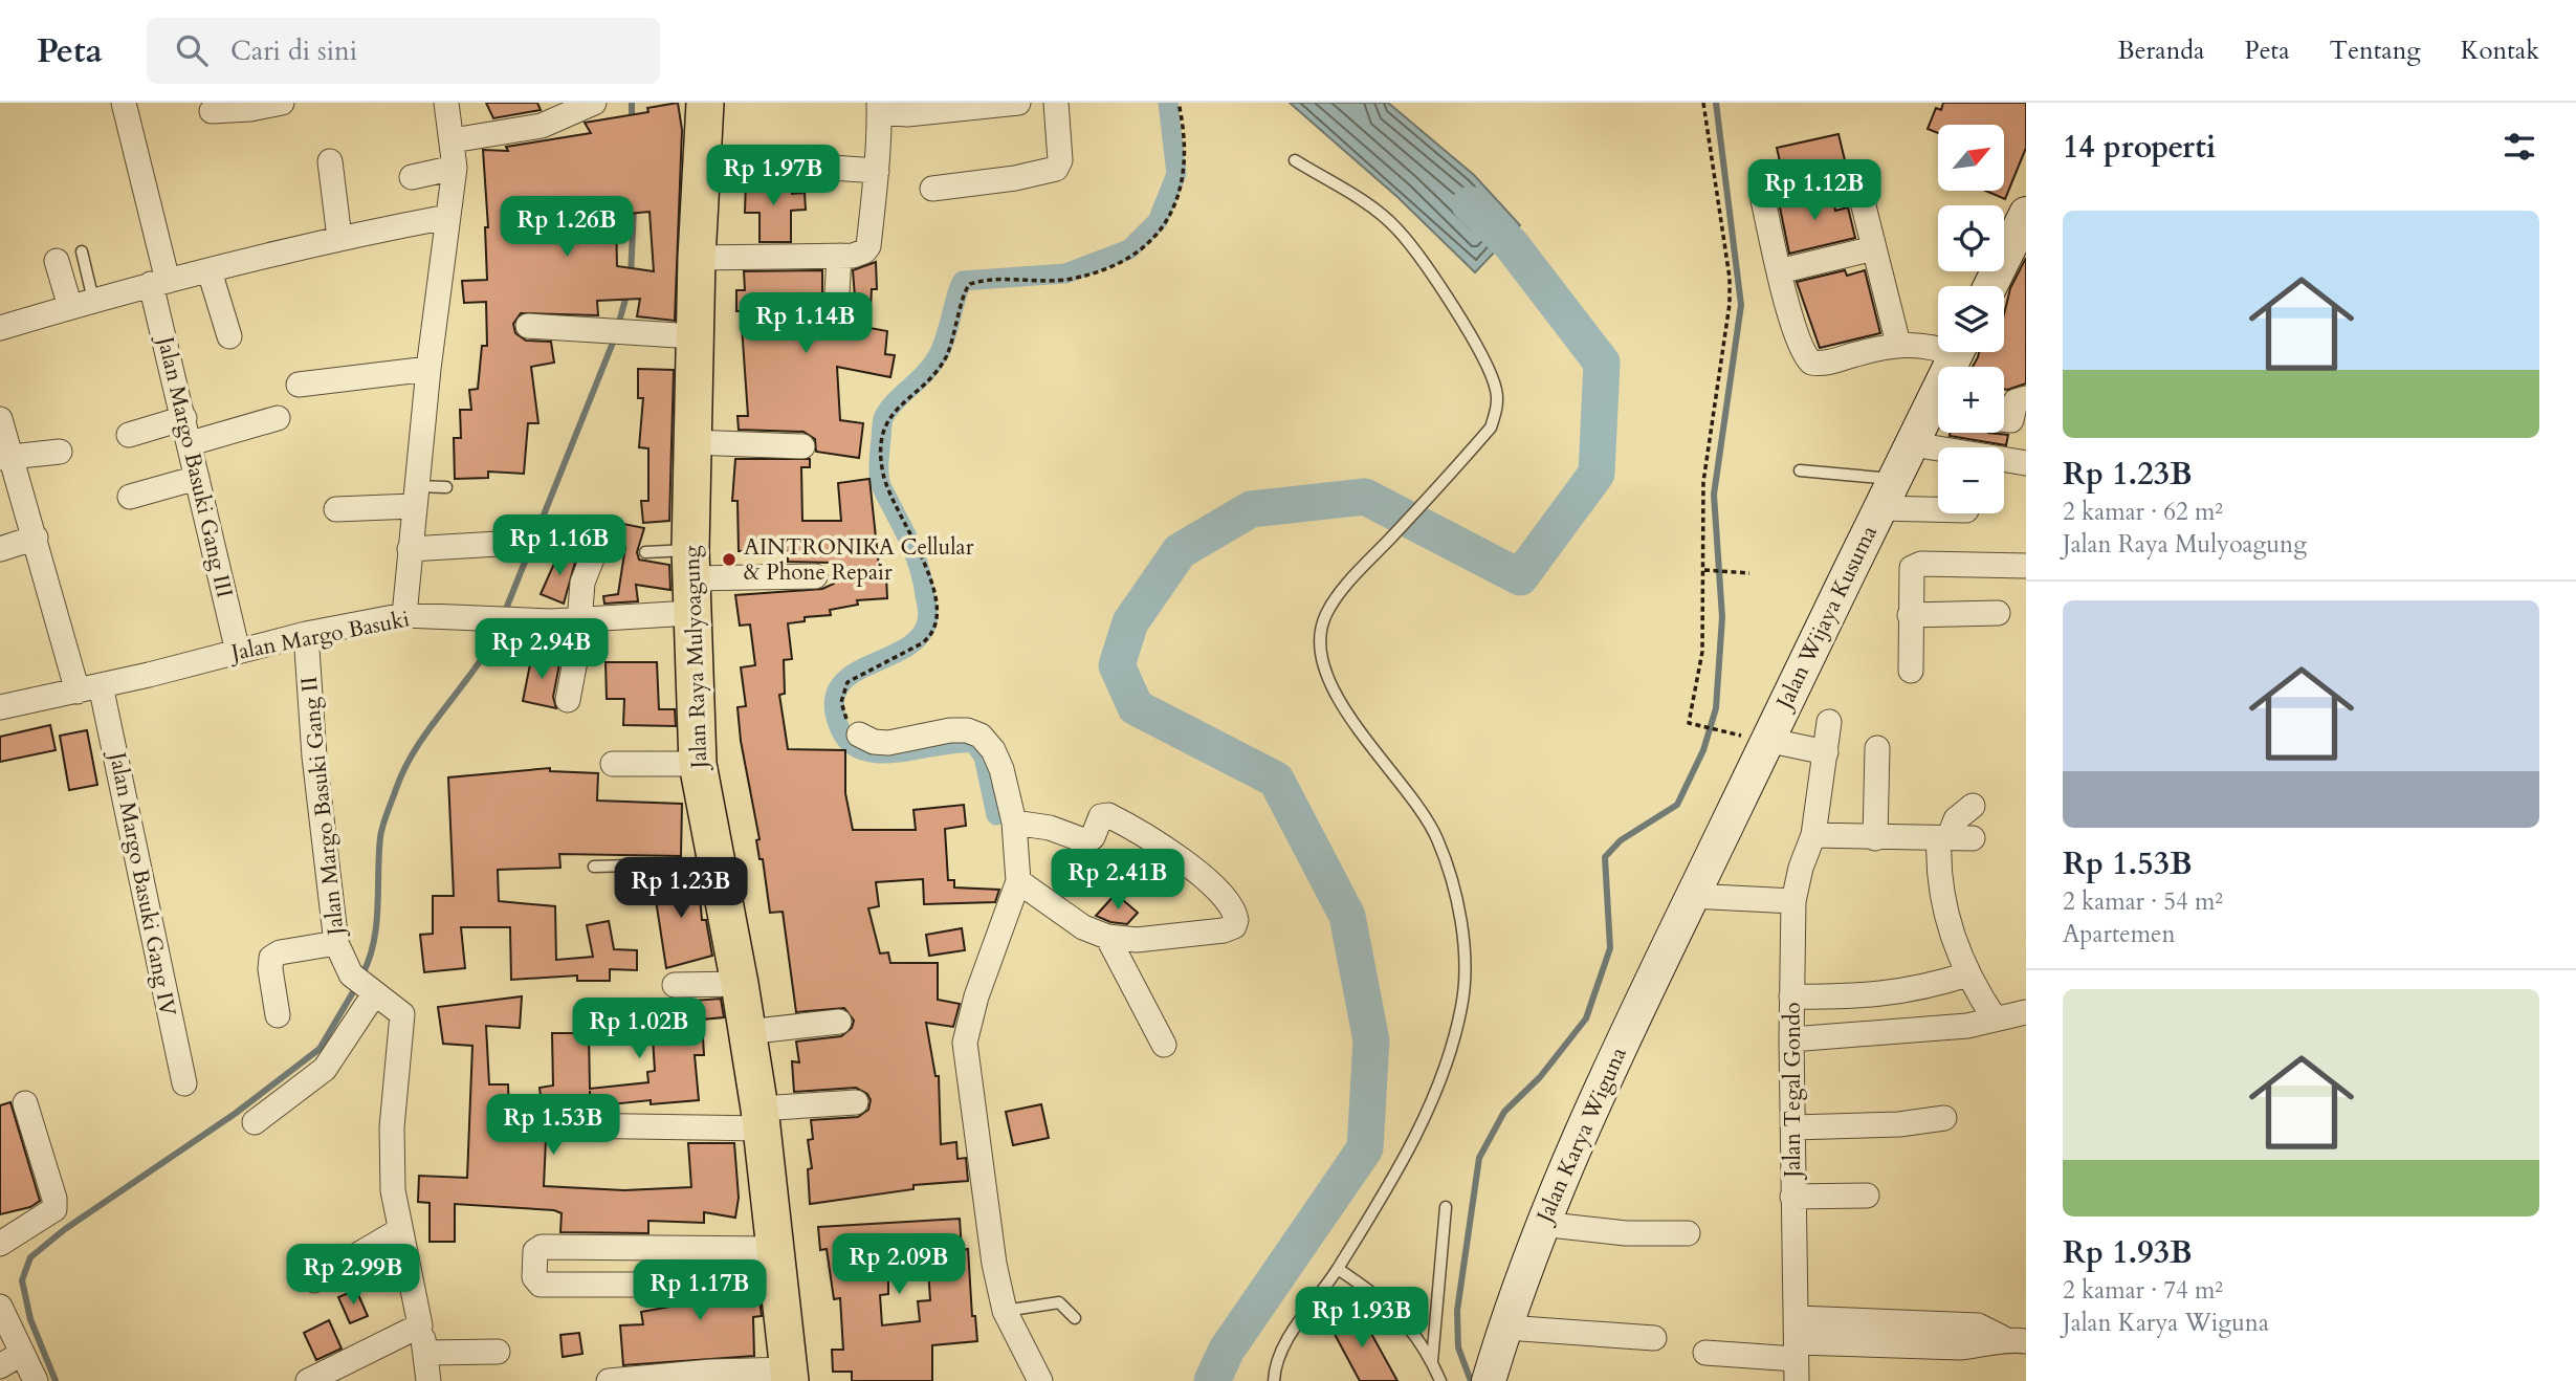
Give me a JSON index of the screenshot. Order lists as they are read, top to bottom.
{
  "streets": {
    "main road": ["Jalan Wijaya Kusuma", "Jalan Raya Mulyoagung", "Jalan Karya Wiguna"],
    "street": [
      "Jalan Margo Basuki Gang III",
      "Jalan Margo Basuki",
      "Jalan Margo Basuki Gang II",
      "Jalan Margo Basuki Gang IV",
      "Jalan Tegal Gondo"
    ]
  },
  "crossings": [
    ["Jalan Margo Basuki Gang III", "Jalan Margo Basuki"],
    ["Jalan Wijaya Kusuma", "Jalan Karya Wiguna"],
    ["Jalan Margo Basuki", "Jalan Raya Mulyoagung"],
    ["Jalan Margo Basuki", "Jalan Margo Basuki Gang II"],
    ["Jalan Margo Basuki", "Jalan Margo Basuki Gang IV"]
  ],
  "places": ["AINTRONIKA Cellular & Phone Repair"],
  "north": "top right",
  "page": {
    "header": "Peta",
    "search": "Cari di sini",
    "nav": [
      "Beranda",
      "Peta",
      "Tentang",
      "Kontak"
    ],
    "heading": "14 properti",
    "map_buttons": ["+", "−"],
    "price": [
      "Rp 1.97B",
      "Rp 1.12B",
      "Rp 1.26B",
      "Rp 1.14B",
      "Rp 1.16B",
      "Rp 2.94B",
      "Rp 2.41B",
      "Rp 1.23B",
      "Rp 1.02B",
      "Rp 1.53B",
      "Rp 2.09B",
      "Rp 2.99B",
      "Rp 1.17B",
      "Rp 1.93B"
    ],
    "list": [
      {
        "name": "Rp 1.23B",
        "note": "2 kamar · 62 m² · Jalan Raya Mulyoagung"
      },
      {
        "name": "Rp 1.53B",
        "note": "2 kamar · 54 m² · Apartemen"
      },
      {
        "name": "Rp 1.93B",
        "note": "2 kamar · 74 m² · Jalan Karya Wiguna"
      }
    ]
  }
}
